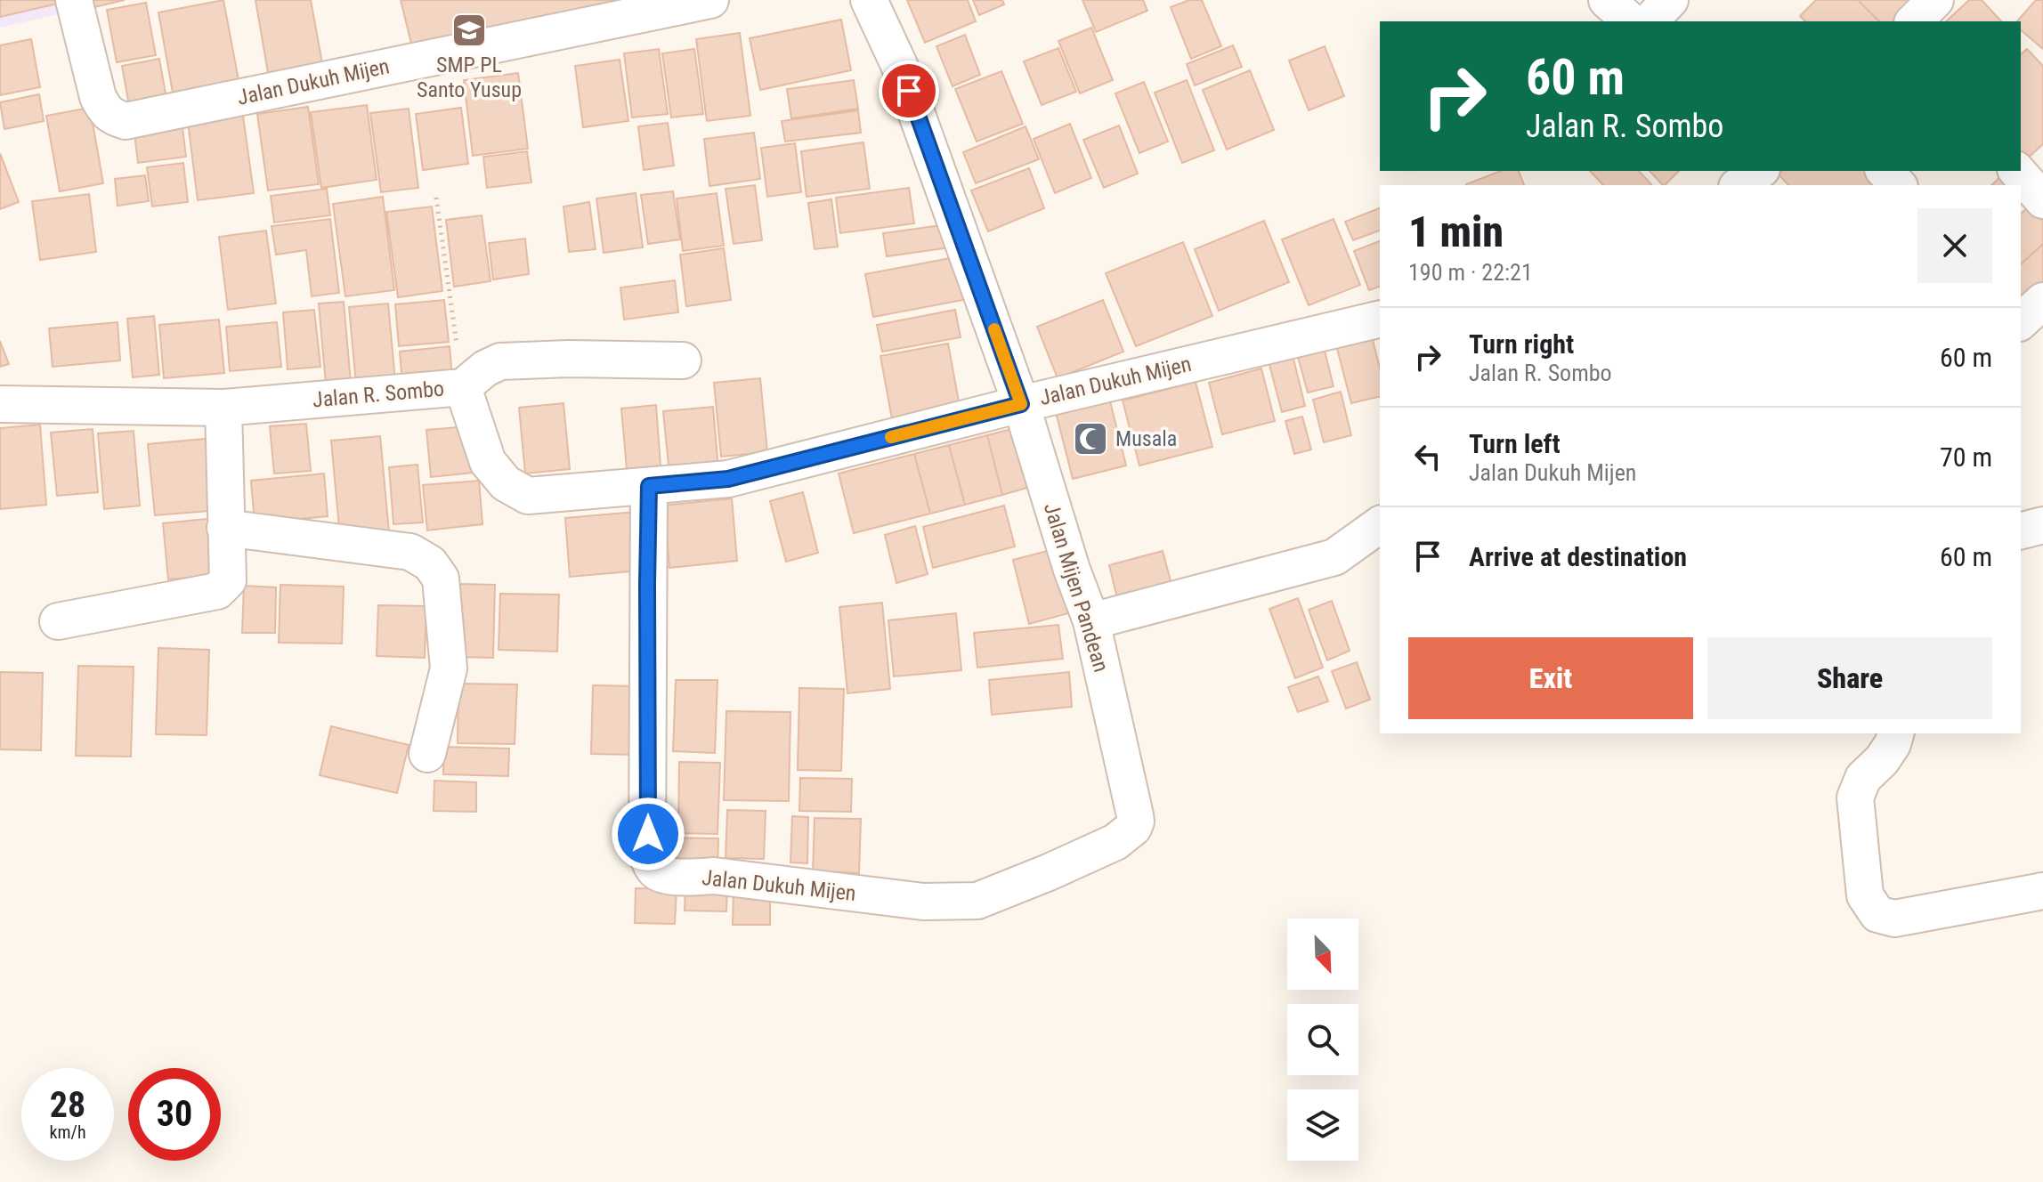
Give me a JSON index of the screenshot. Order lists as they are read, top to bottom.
{
  "streets": {
    "street": ["Jalan Dukuh Mijen", "Jalan R. Sombo", "Jalan Mijen Pandean"]
  },
  "crossings": [
    ["Jalan Dukuh Mijen", "Jalan R. Sombo"],
    ["Jalan Dukuh Mijen", "Jalan Mijen Pandean"],
    ["Jalan R. Sombo", "Jalan Mijen Pandean"]
  ],
  "places": {
    "school or university": ["SMP PL Santo Yusup"],
    "mosque": ["Musala"]
  },
  "north": "bottom right",
  "page": {
    "turn": ["60 m", "Jalan R. Sombo"],
    "heading": ["1 min", "190 m · 22:21"],
    "list": [
      {
        "name": "Turn right",
        "note": "Jalan R. Sombo",
        "value": "60 m"
      },
      {
        "name": "Turn left",
        "note": "Jalan Dukuh Mijen",
        "value": "70 m"
      },
      {
        "name": "Arrive at destination",
        "value": "60 m"
      }
    ],
    "buttons": ["Exit", "Share"],
    "speed": "28 km/h",
    "limit": "30"
  }
}
